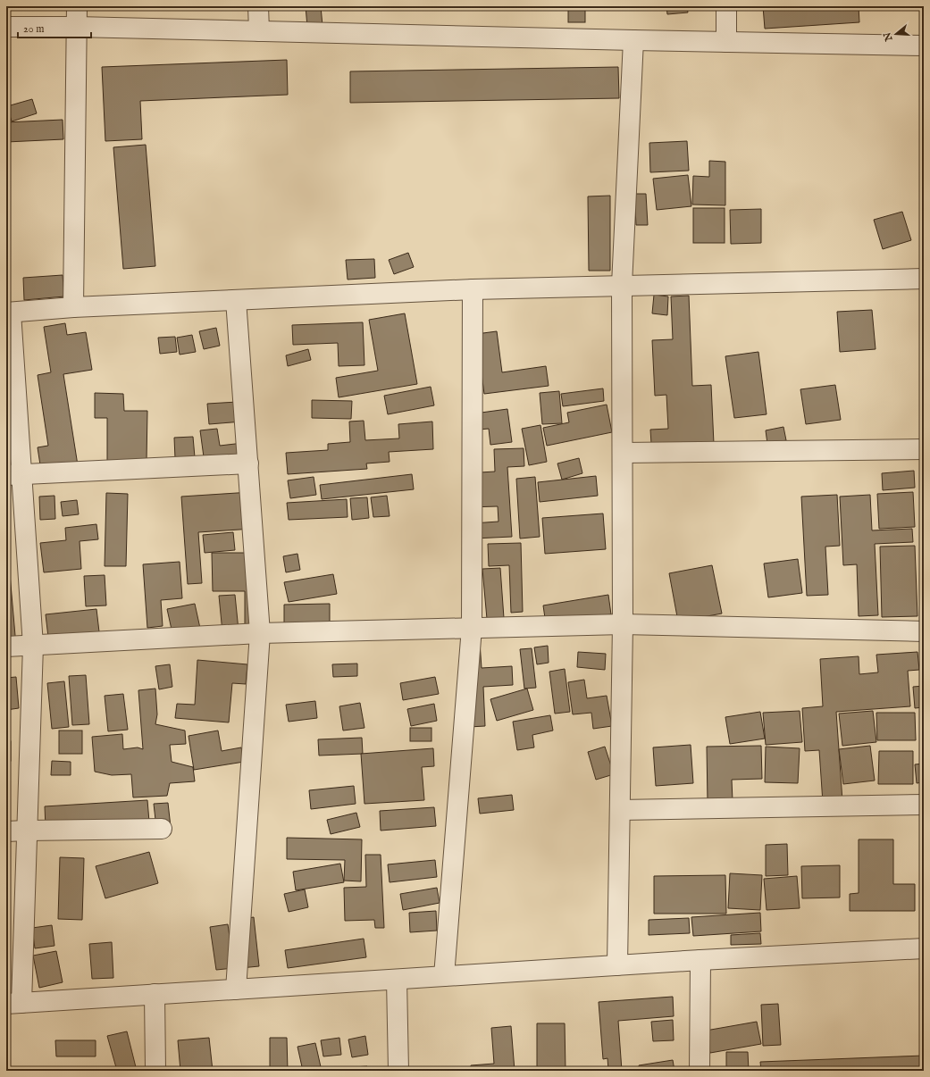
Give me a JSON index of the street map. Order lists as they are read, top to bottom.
{
  "scale_bar": "20 m",
  "north": "left"
}
